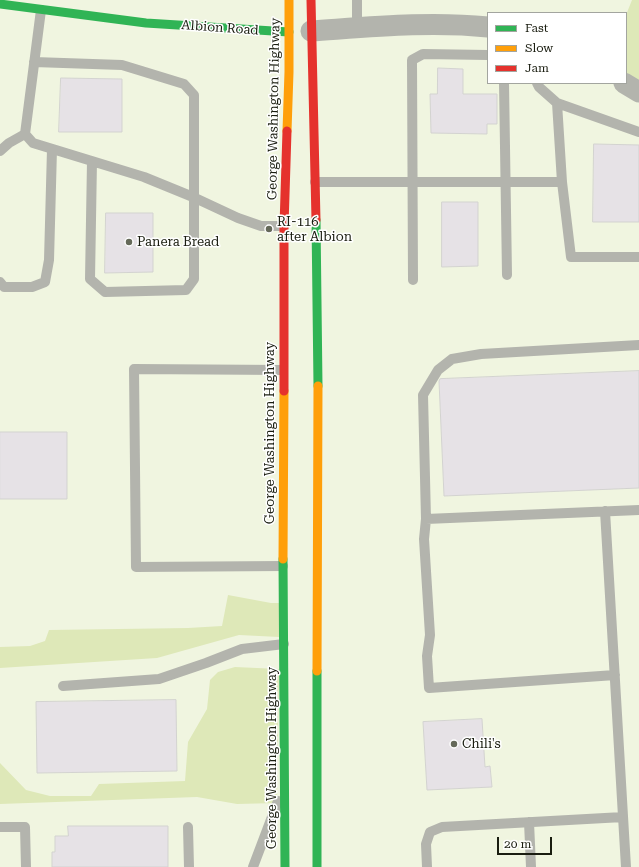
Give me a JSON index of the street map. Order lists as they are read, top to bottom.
{
  "streets": {
    "main road": ["Albion Road", "George Washington Highway"]
  },
  "crossings": [
    ["Albion Road", "George Washington Highway"]
  ],
  "places": ["RI-116 after Albion", "Panera Bread", "Chili's"],
  "legend": ["Fast", "Slow", "Jam"],
  "scale_bar": "20 m"
}
